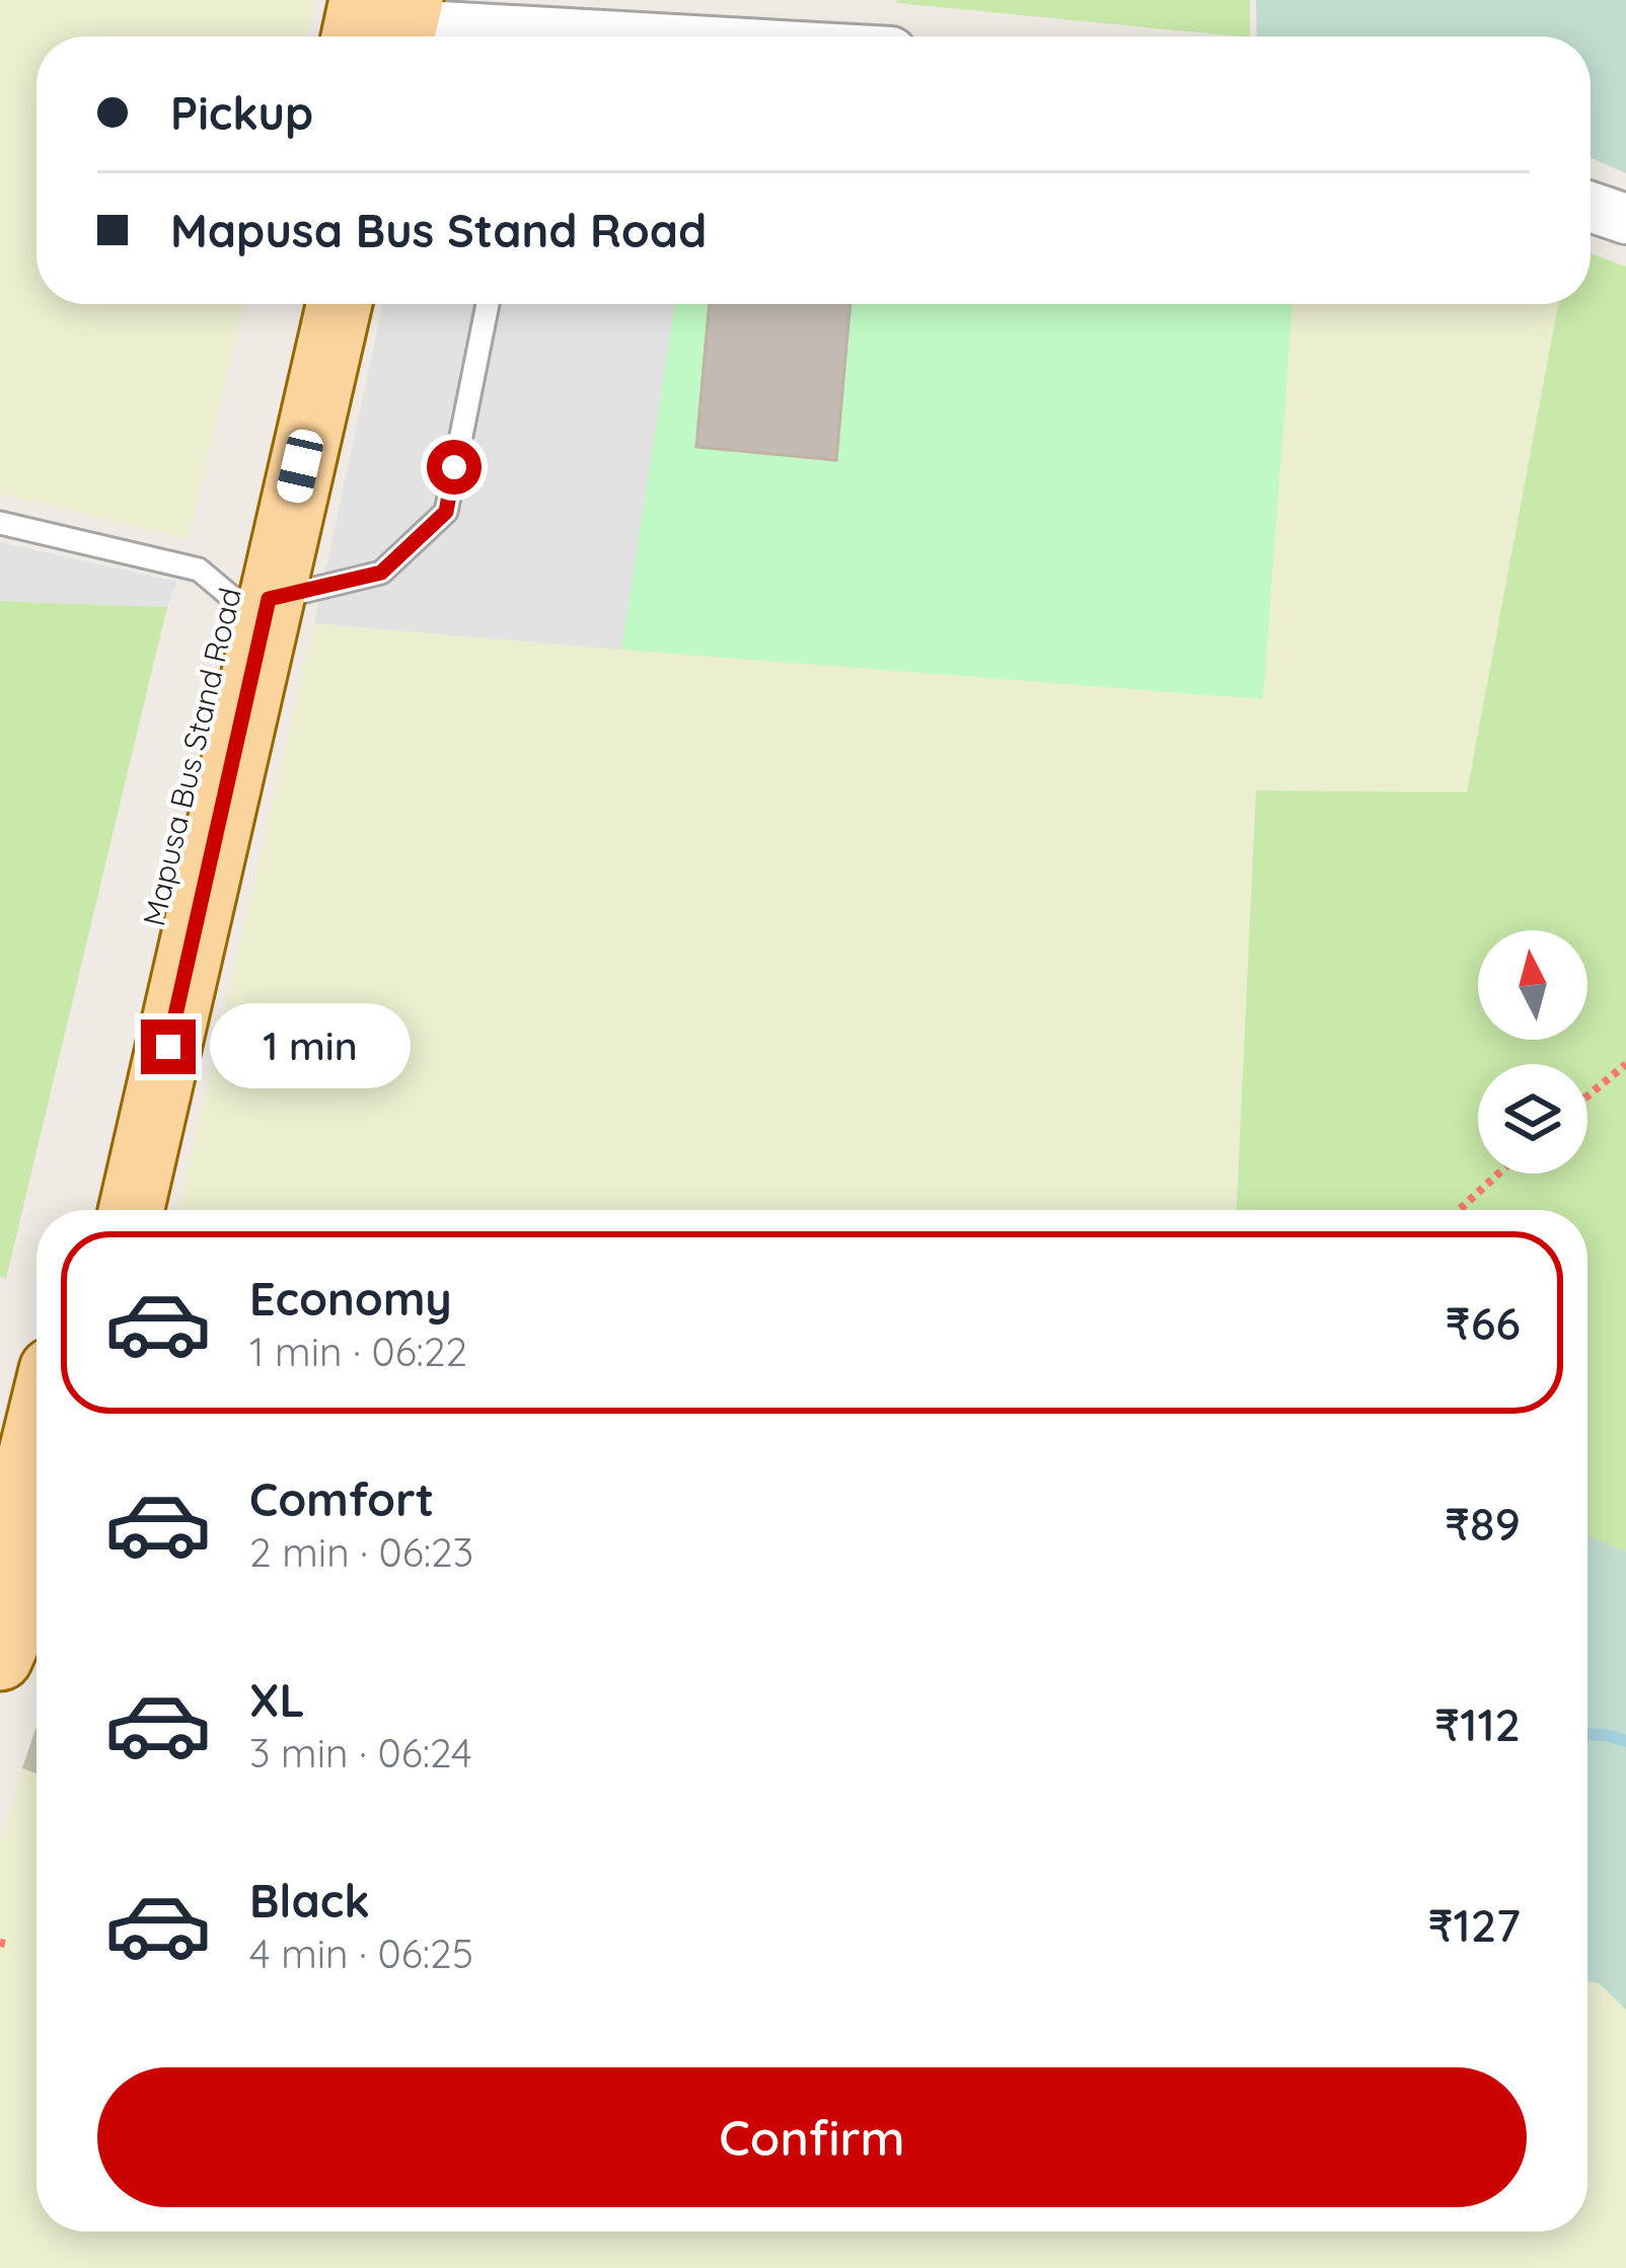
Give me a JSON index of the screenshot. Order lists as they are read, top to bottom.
{
  "streets": {
    "main road": ["Mapusa Bus Stand Road"]
  },
  "north": "top",
  "page": {
    "banner": ["Pickup", "Mapusa Bus Stand Road"],
    "bubble": "1 min",
    "list": [
      {
        "name": "Economy",
        "note": "1 min · 06:22",
        "value": "₹66"
      },
      {
        "name": "Comfort",
        "note": "2 min · 06:23",
        "value": "₹89"
      },
      {
        "name": "XL",
        "note": "3 min · 06:24",
        "value": "₹112"
      },
      {
        "name": "Black",
        "note": "4 min · 06:25",
        "value": "₹127"
      }
    ],
    "buttons": "Confirm"
  }
}
